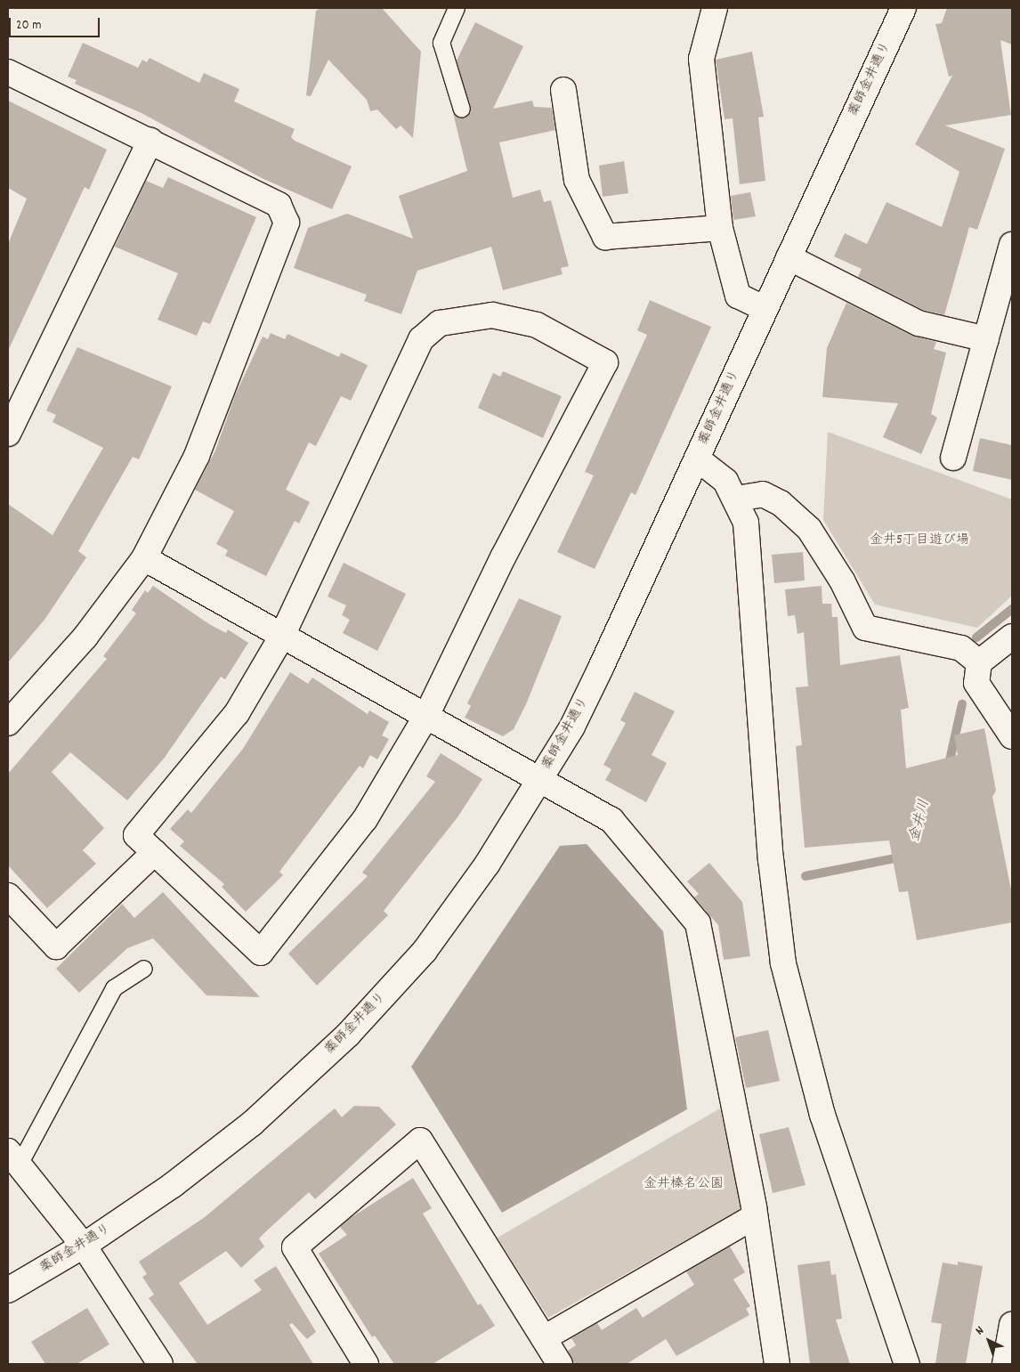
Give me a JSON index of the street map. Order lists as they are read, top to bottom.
{
  "streets": {
    "street": ["薬師金井通り"]
  },
  "water": ["金井川"],
  "parks": ["金井5丁目遊び場", "金井榛名公園"],
  "scale_bar": "20 m",
  "north": "top left"
}
